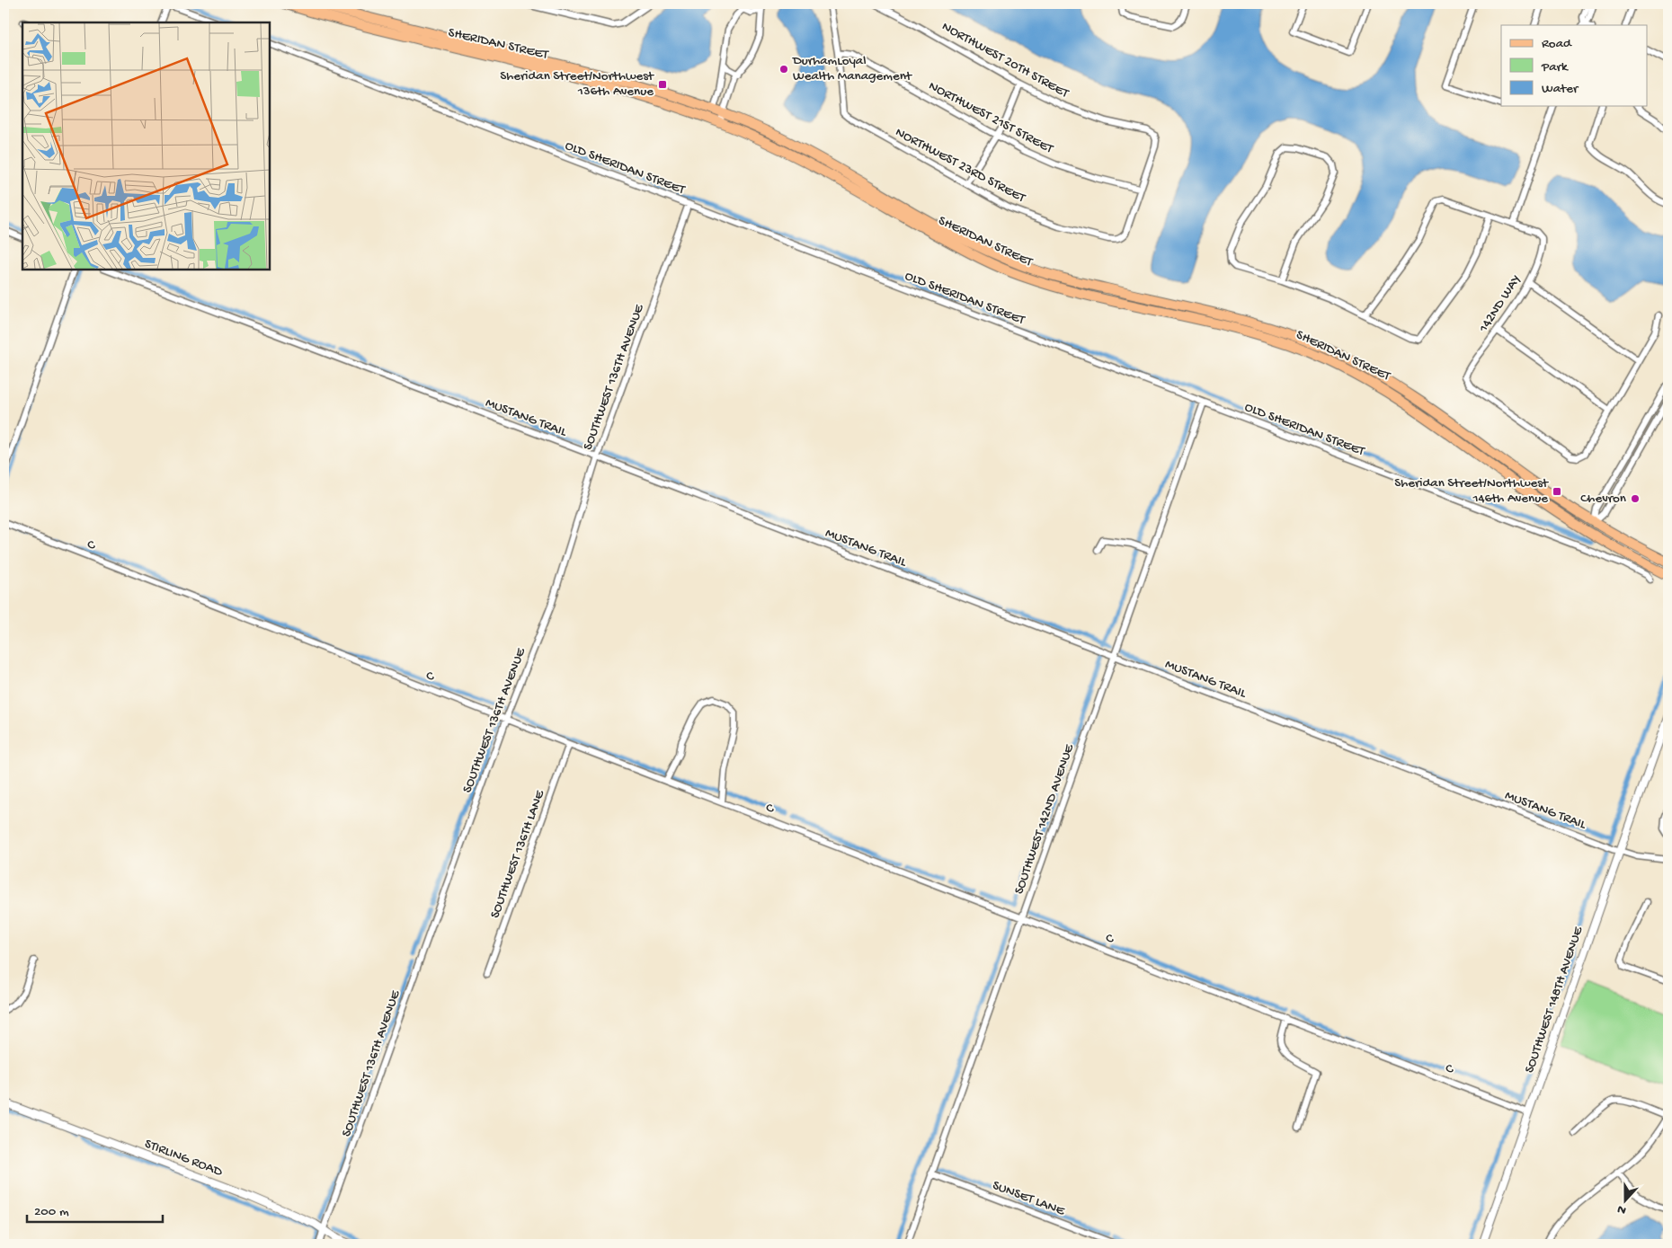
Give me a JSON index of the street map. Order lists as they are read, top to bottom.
{
  "streets": {
    "main road": ["SHERIDAN STREET"],
    "street": [
      "NORTHWEST 20TH STREET",
      "NORTHWEST 21ST STREET",
      "NORTHWEST 23RD STREET",
      "OLD SHERIDAN STREET",
      "142ND WAY",
      "SOUTHWEST 136TH AVENUE",
      "MUSTANG TRAIL",
      "C",
      "SOUTHWEST 142ND AVENUE",
      "SOUTHWEST 136TH LANE",
      "SOUTHWEST 148TH AVENUE",
      "STIRLING ROAD",
      "SUNSET LANE"
    ]
  },
  "crossings": [
    ["NORTHWEST 20TH STREET", "NORTHWEST 21ST STREET"],
    ["NORTHWEST 20TH STREET", "NORTHWEST 23RD STREET"],
    ["NORTHWEST 21ST STREET", "NORTHWEST 23RD STREET"],
    ["OLD SHERIDAN STREET", "SOUTHWEST 136TH AVENUE"],
    ["OLD SHERIDAN STREET", "SOUTHWEST 142ND AVENUE"],
    ["SOUTHWEST 136TH AVENUE", "MUSTANG TRAIL"],
    ["SOUTHWEST 136TH AVENUE", "C"],
    ["SOUTHWEST 136TH AVENUE", "STIRLING ROAD"],
    ["MUSTANG TRAIL", "SOUTHWEST 142ND AVENUE"],
    ["MUSTANG TRAIL", "SOUTHWEST 148TH AVENUE"],
    ["C", "SOUTHWEST 142ND AVENUE"],
    ["C", "SOUTHWEST 136TH LANE"],
    ["C", "SOUTHWEST 148TH AVENUE"],
    ["SOUTHWEST 142ND AVENUE", "SUNSET LANE"]
  ],
  "places": {
    "other": ["DurhamLoyal Wealth Management", "Chevron"],
    "transit": ["Sheridan Street/Northwest 136th Avenue", "Sheridan Street/Northwest 146th Avenue"]
  },
  "legend": ["Road", "Park", "Water"],
  "scale_bar": "200 m",
  "north": "bottom"
}
